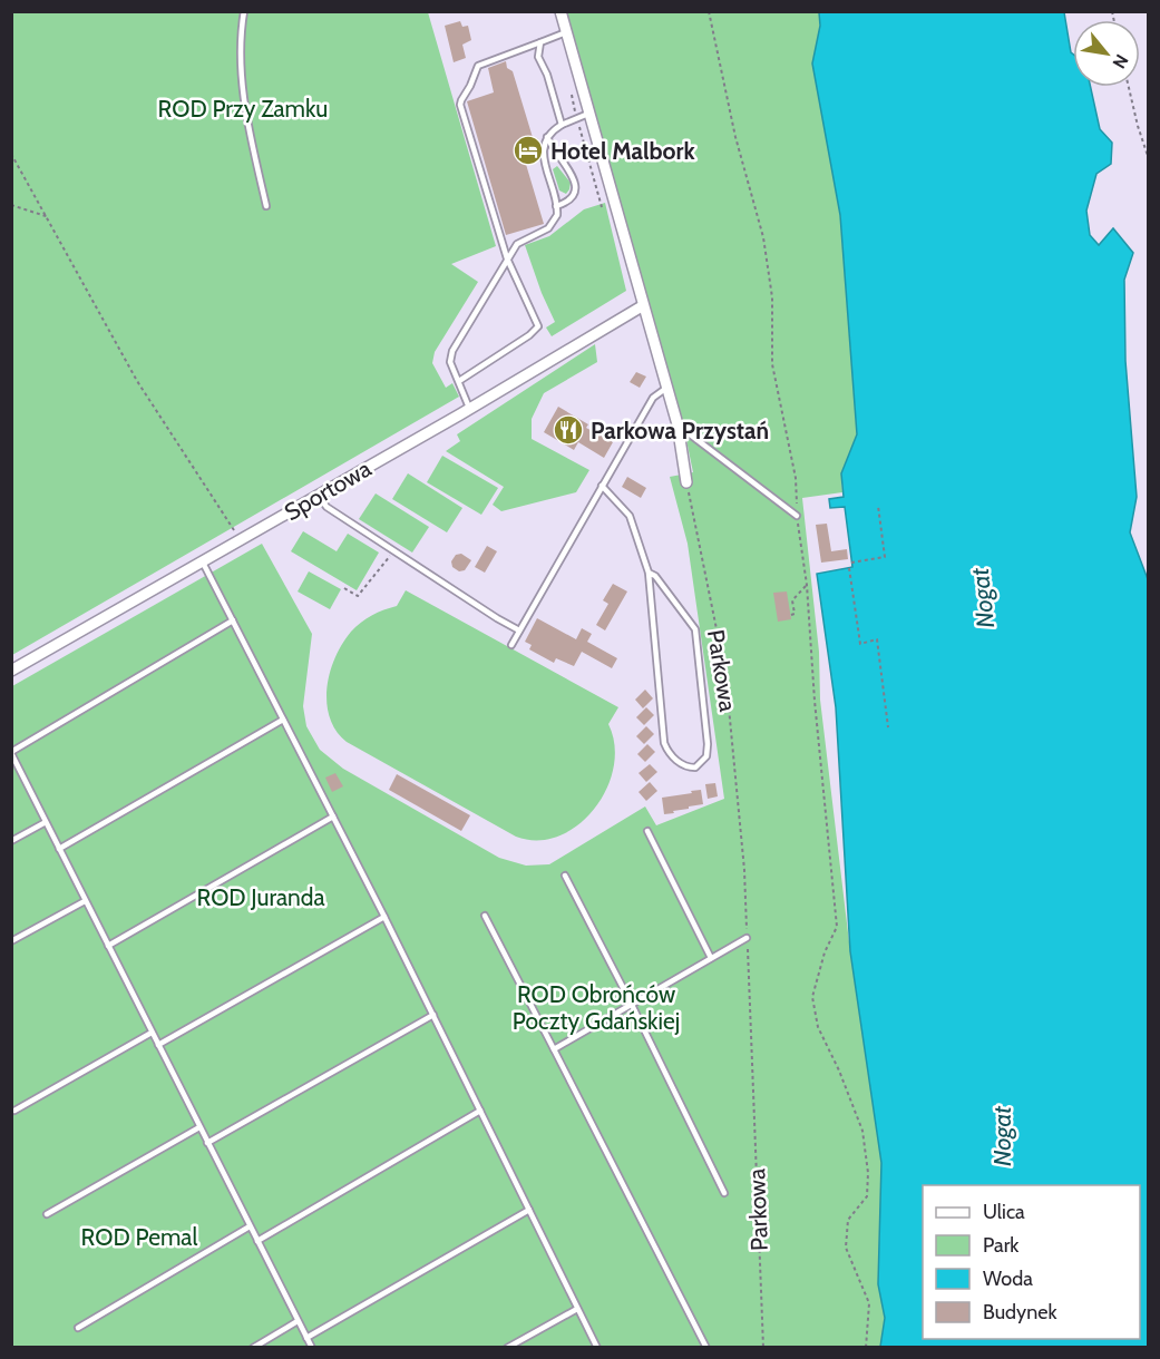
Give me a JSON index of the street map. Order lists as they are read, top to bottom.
{
  "streets": {
    "street": ["Sportowa"],
    "path": ["Parkowa"]
  },
  "water": ["Nogat"],
  "parks": [
    "ROD Przy Zamku",
    "ROD Juranda",
    "ROD Obrońców Poczty Gdańskiej",
    "ROD Pemal"
  ],
  "places": {
    "hotel": ["Hotel Malbork"],
    "restaurant": ["Parkowa Przystań"]
  },
  "legend": [
    "Ulica",
    "Park",
    "Woda",
    "Budynek"
  ],
  "north": "bottom right"
}
